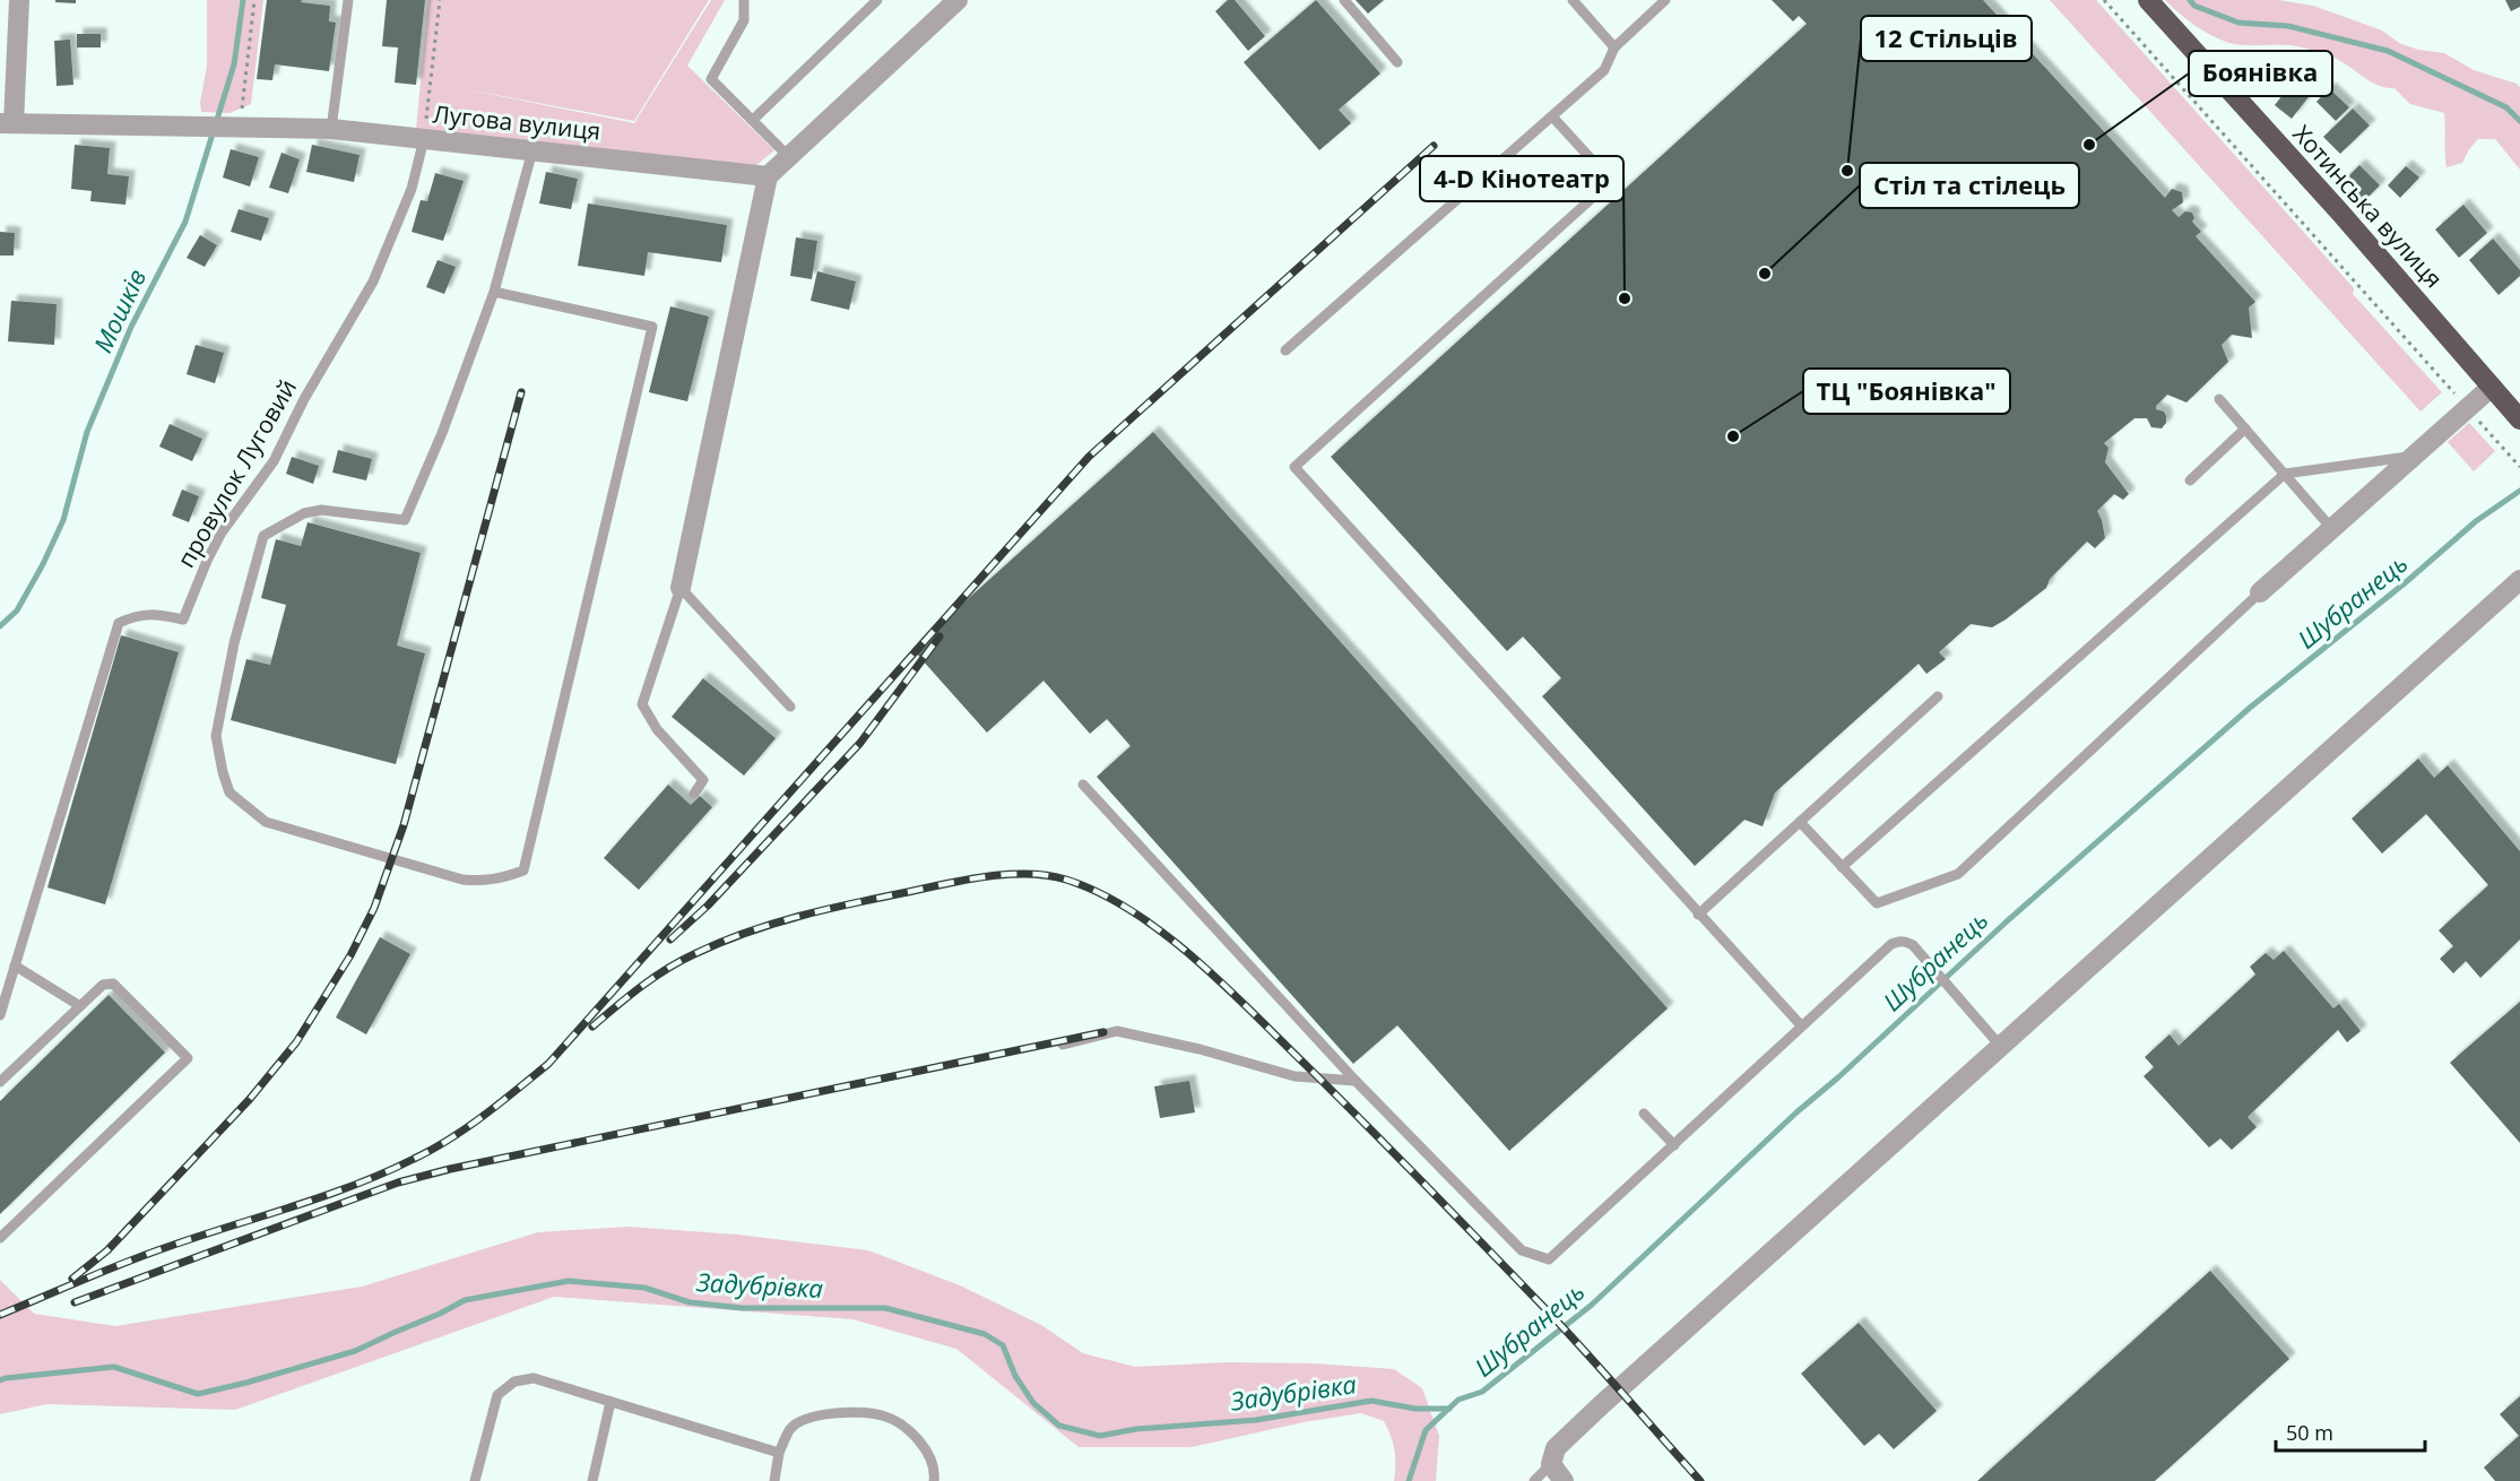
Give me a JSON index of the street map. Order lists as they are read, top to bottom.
{
  "streets": {
    "highway": ["Хотинська вулиця"],
    "street": ["Лугова вулиця"],
    "lane": ["провулок Луговий"]
  },
  "crossings": [
    ["Лугова вулиця", "провулок Луговий"]
  ],
  "water": ["Мошків", "Шубранець", "Задубрівка"],
  "places": [
    "Боянівка",
    "12 Стільців",
    "Стіл та стілець",
    "4-D Кінотеатр",
    "ТЦ \"Боянівка\""
  ],
  "scale_bar": "50 m"
}
